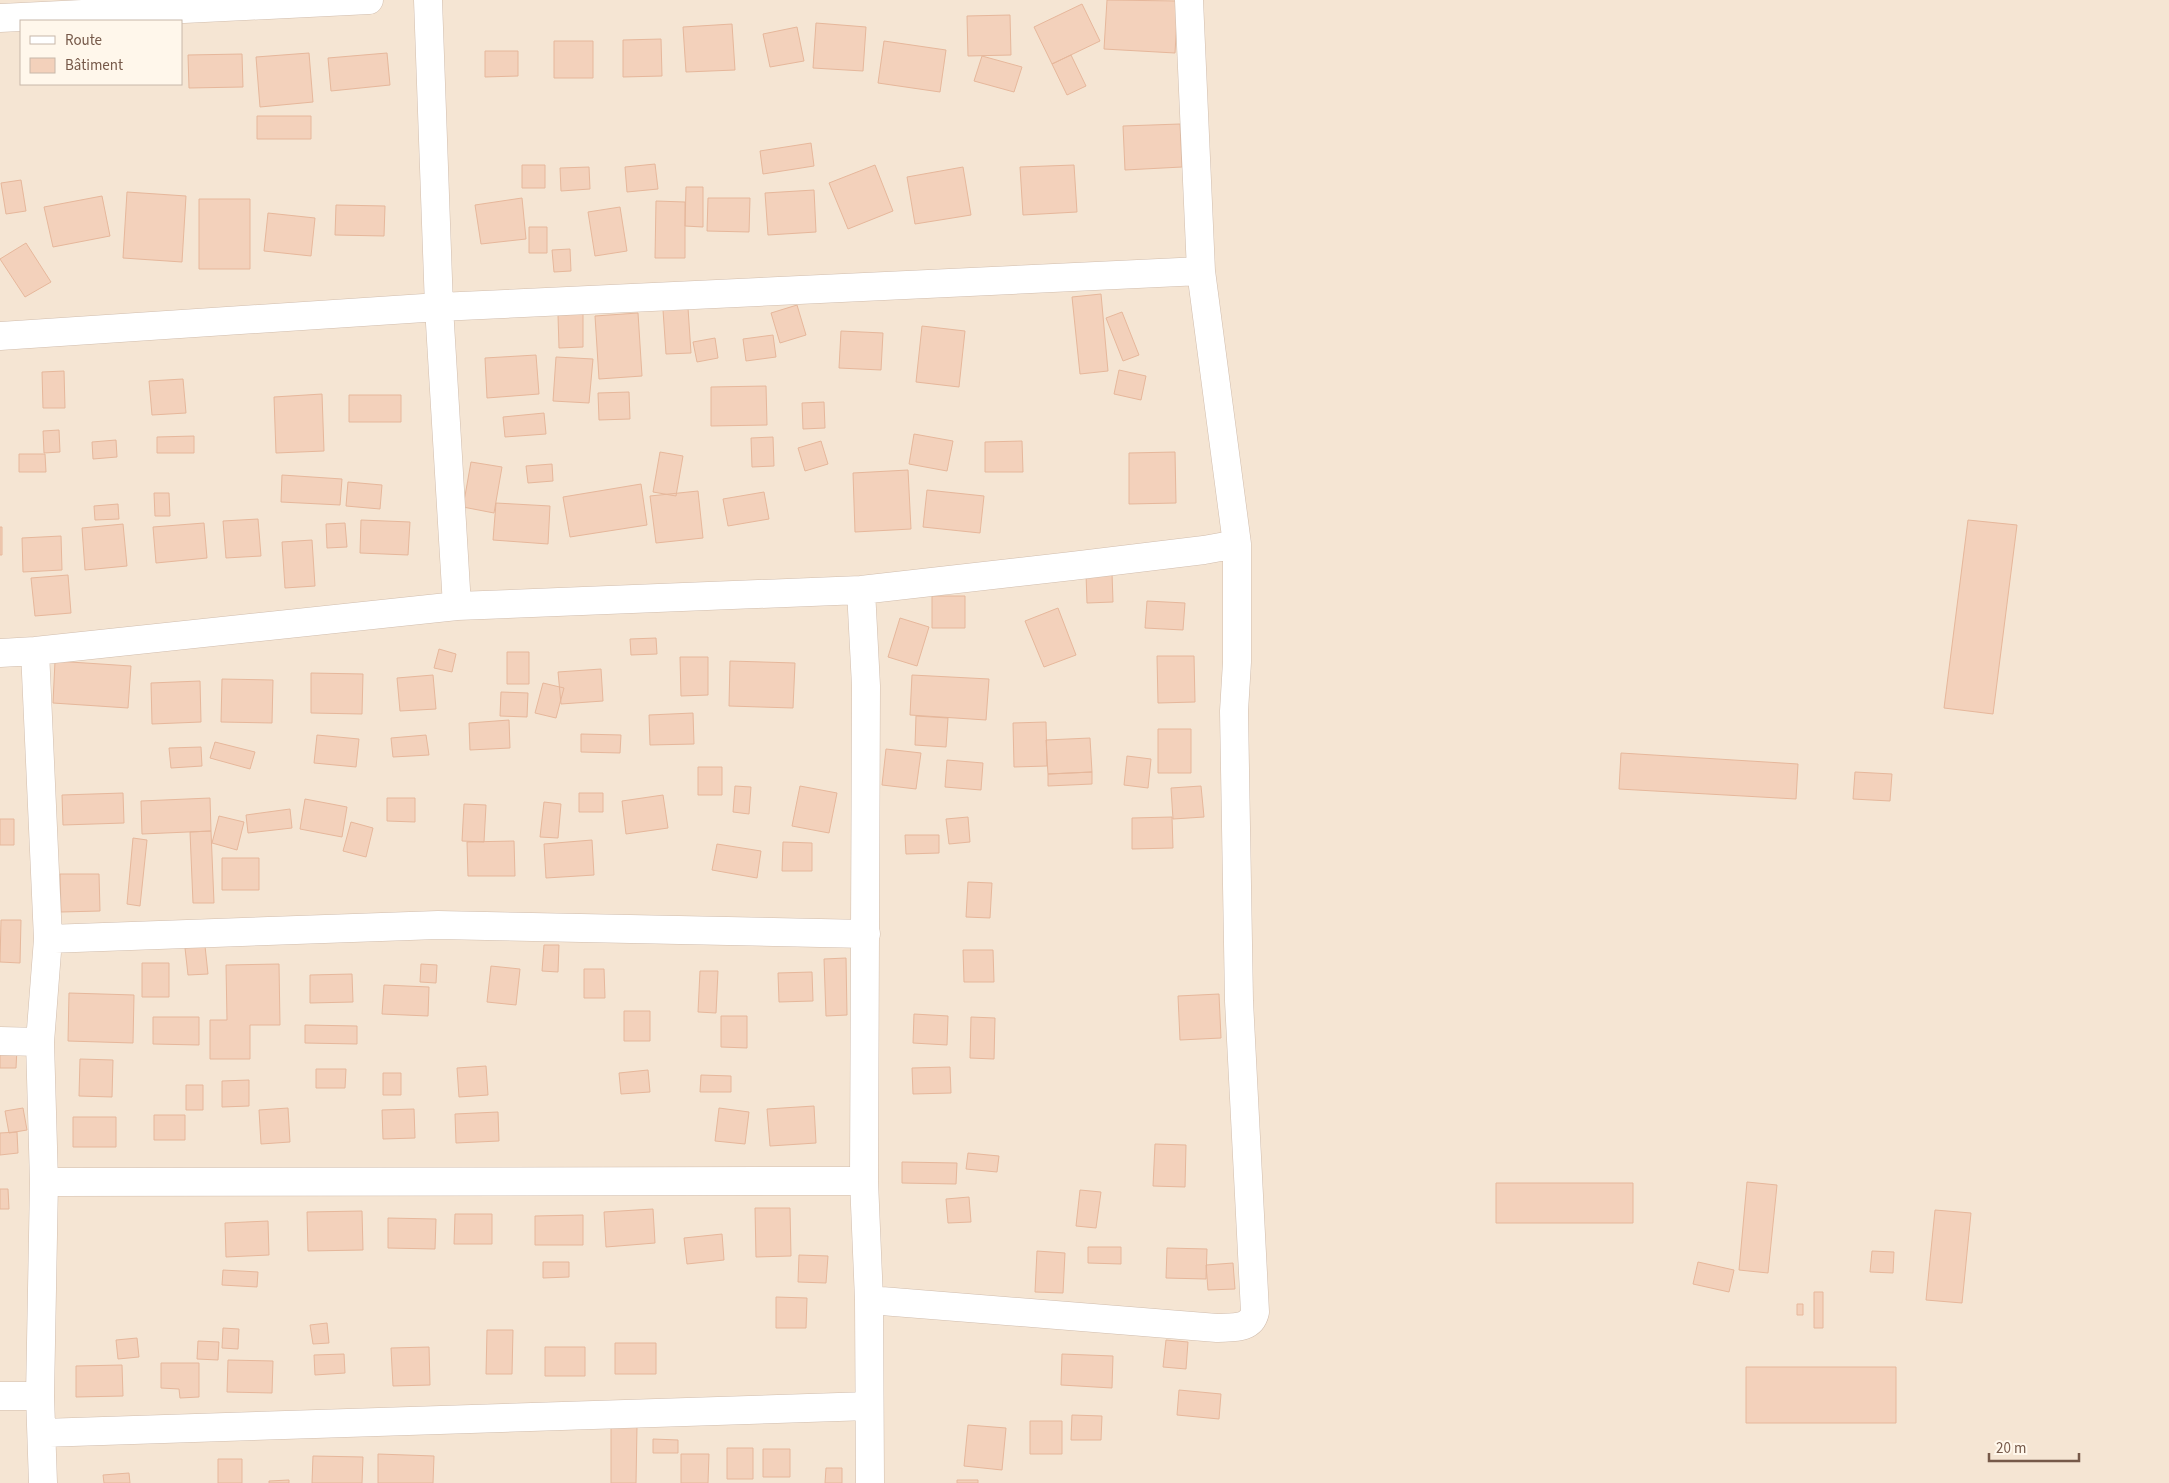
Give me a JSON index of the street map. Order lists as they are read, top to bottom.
{
  "legend": ["Route", "Bâtiment"],
  "scale_bar": "20 m"
}
